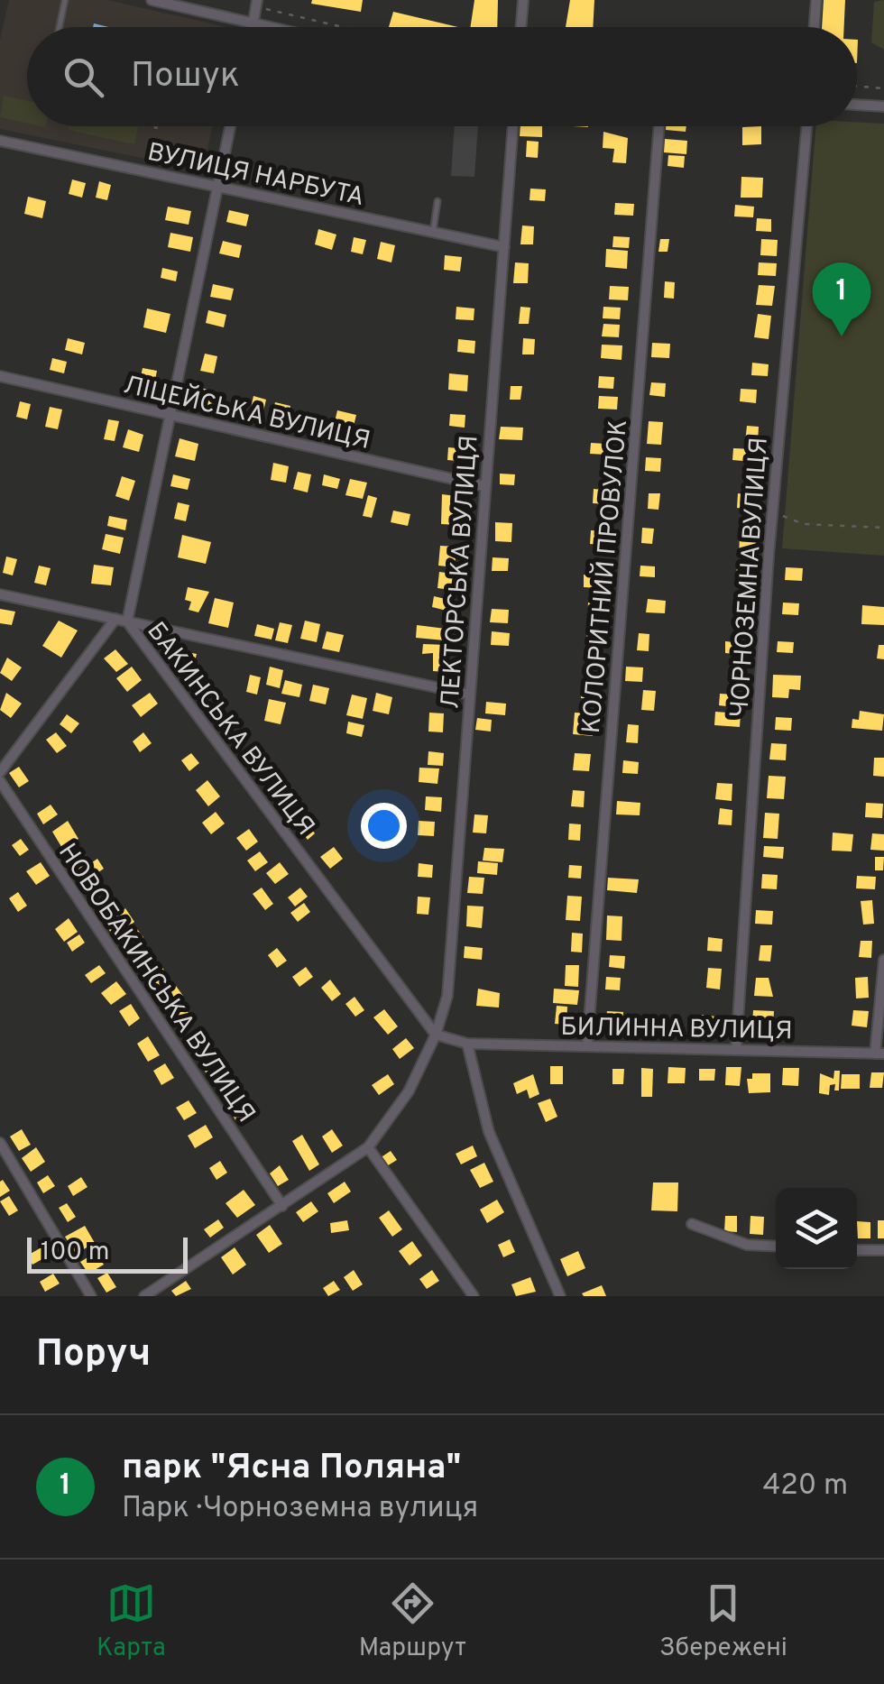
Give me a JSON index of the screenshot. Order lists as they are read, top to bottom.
{
  "streets": {
    "street": [
      "ВУЛИЦЯ НАРБУТА",
      "ЛІЦЕЙСЬКА ВУЛИЦЯ",
      "ЛЕКТОРСЬКА ВУЛИЦЯ",
      "КОЛОРИТНИЙ ПРОВУЛОК",
      "ЧОРНОЗЕМНА ВУЛИЦЯ",
      "БАКИНСЬКА ВУЛИЦЯ",
      "НОВОБАКИНСЬКА ВУЛИЦЯ",
      "БИЛИННА ВУЛИЦЯ"
    ]
  },
  "crossings": [
    ["ВУЛИЦЯ НАРБУТА", "ЛЕКТОРСЬКА ВУЛИЦЯ"],
    ["ВУЛИЦЯ НАРБУТА", "БАКИНСЬКА ВУЛИЦЯ"],
    ["ЛІЦЕЙСЬКА ВУЛИЦЯ", "ЛЕКТОРСЬКА ВУЛИЦЯ"],
    ["ЛІЦЕЙСЬКА ВУЛИЦЯ", "БАКИНСЬКА ВУЛИЦЯ"],
    ["ЛЕКТОРСЬКА ВУЛИЦЯ", "БАКИНСЬКА ВУЛИЦЯ"],
    ["ЛЕКТОРСЬКА ВУЛИЦЯ", "НОВОБАКИНСЬКА ВУЛИЦЯ"],
    ["КОЛОРИТНИЙ ПРОВУЛОК", "БИЛИННА ВУЛИЦЯ"],
    ["ЧОРНОЗЕМНА ВУЛИЦЯ", "БИЛИННА ВУЛИЦЯ"]
  ],
  "scale_bar": "100 m",
  "page": {
    "search": "Пошук",
    "pins": "1",
    "scale": "100 m",
    "heading": "Поруч",
    "list": [
      {
        "mark": "1",
        "name": "парк \"Ясна Поляна\"",
        "note": "Парк · Чорноземна вулиця",
        "value": "420 m"
      }
    ],
    "nav": ["Карта", "Маршрут", "Збережені"]
  }
}
